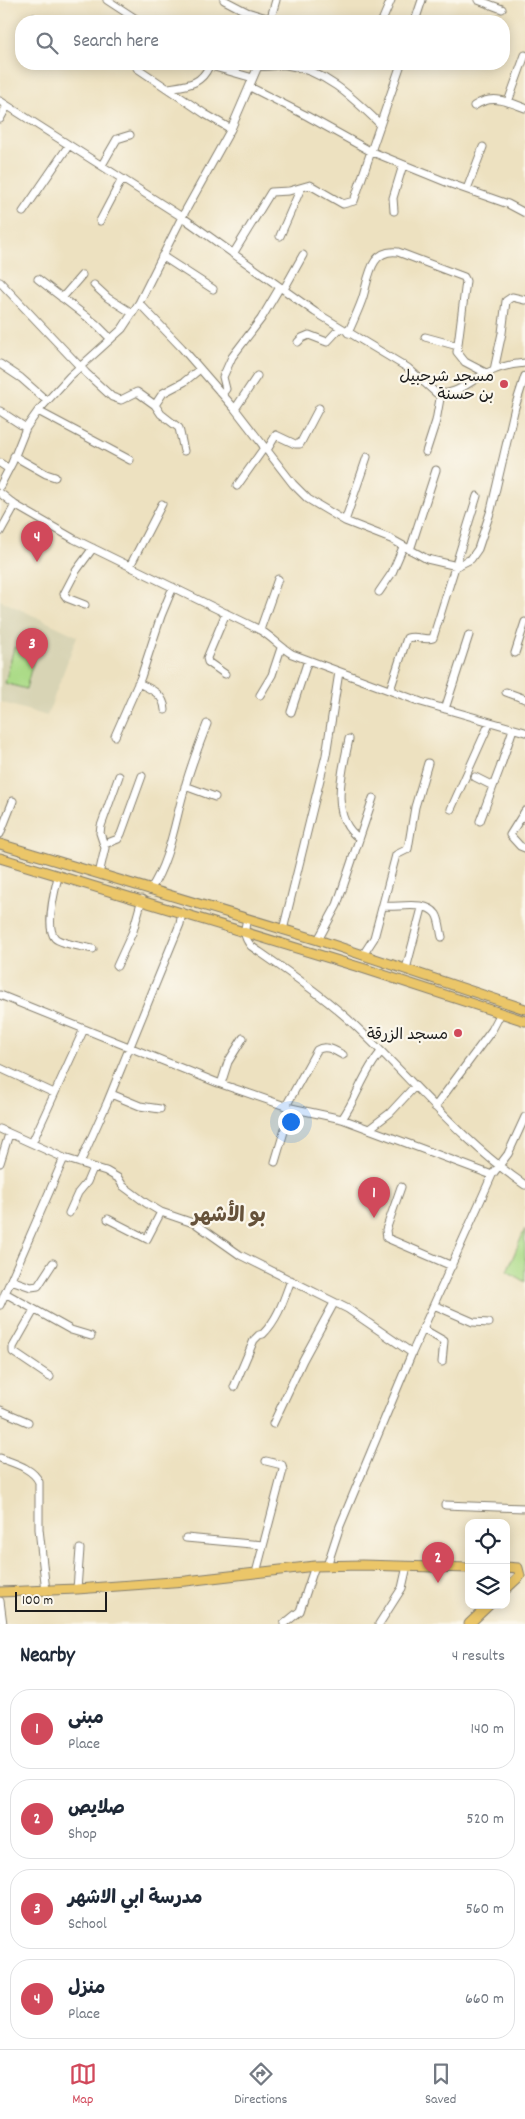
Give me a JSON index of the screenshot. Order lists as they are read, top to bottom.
{
  "districts": ["بو الأشهر"],
  "places": ["مسجد شرحبيل بن حسنة", "مسجد الزرقة"],
  "scale_bar": "100 m",
  "page": {
    "search": "Search here",
    "pins": [
      "4",
      "3",
      "1",
      "2"
    ],
    "scale": "100 m",
    "heading": ["Nearby", "4 results"],
    "list": [
      {
        "mark": "1",
        "name": "مبنى",
        "note": "Place",
        "value": "140 m"
      },
      {
        "mark": "2",
        "name": "صلايص",
        "note": "Shop",
        "value": "520 m"
      },
      {
        "mark": "3",
        "name": "مدرسة ابي الاشهر",
        "note": "School",
        "value": "560 m"
      },
      {
        "mark": "4",
        "name": "منزل",
        "note": "Place",
        "value": "660 m"
      }
    ],
    "nav": ["Map", "Directions", "Saved"]
  }
}
